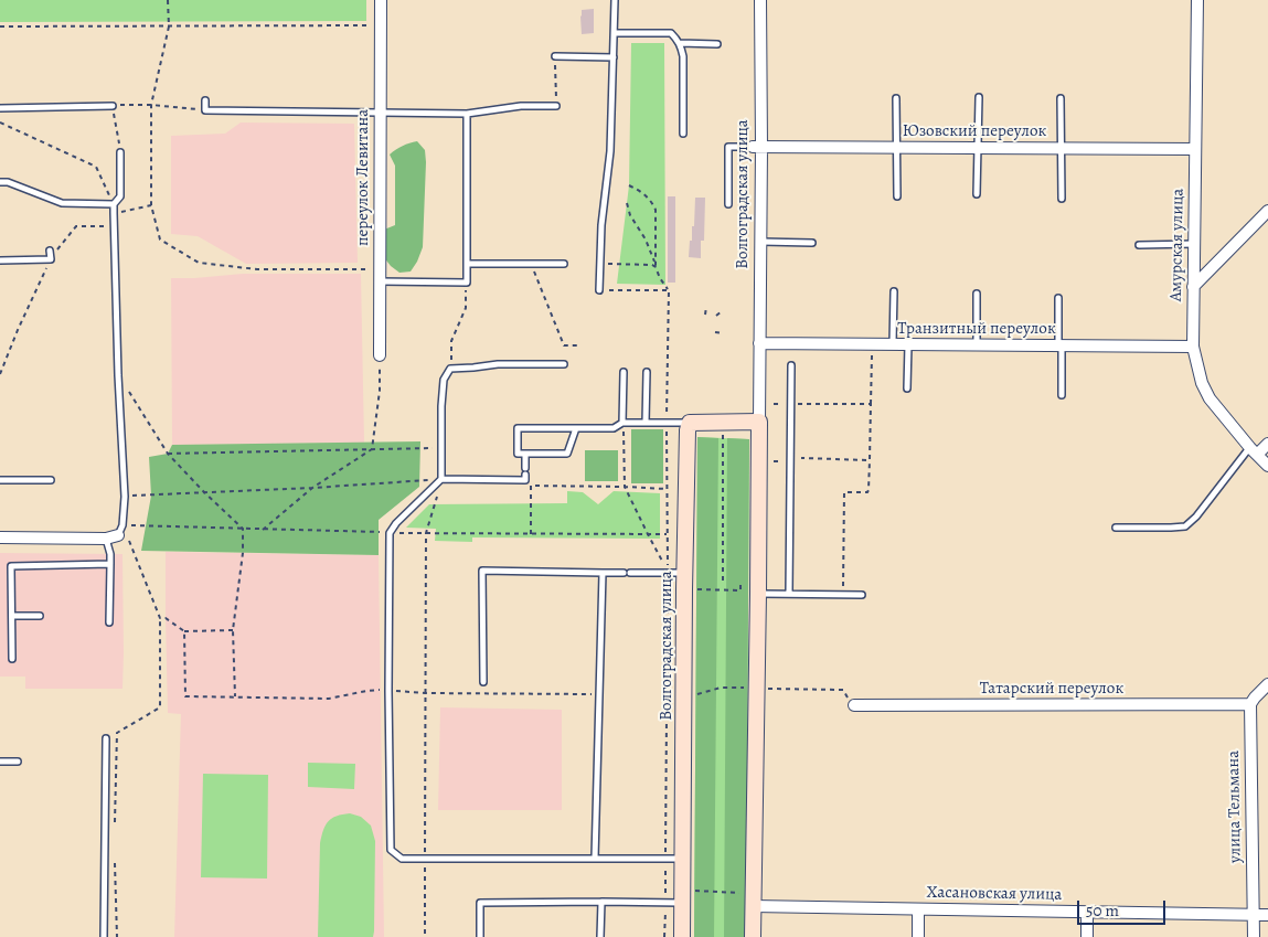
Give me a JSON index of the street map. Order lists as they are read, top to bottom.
{
  "streets": {
    "street": [
      "Юзовский переулок",
      "переулок Левитана",
      "Волгоградская улица",
      "Амурская улица",
      "Транзитный переулок",
      "Татарский переулок",
      "улица Тельмана",
      "Хасановская улица"
    ]
  },
  "crossings": [
    ["Юзовский переулок", "Волгоградская улица"],
    ["Юзовский переулок", "Амурская улица"],
    ["Волгоградская улица", "Транзитный переулок"],
    ["Волгоградская улица", "Хасановская улица"],
    ["Амурская улица", "Транзитный переулок"],
    ["Татарский переулок", "улица Тельмана"],
    ["улица Тельмана", "Хасановская улица"]
  ],
  "scale_bar": "50 m"
}
